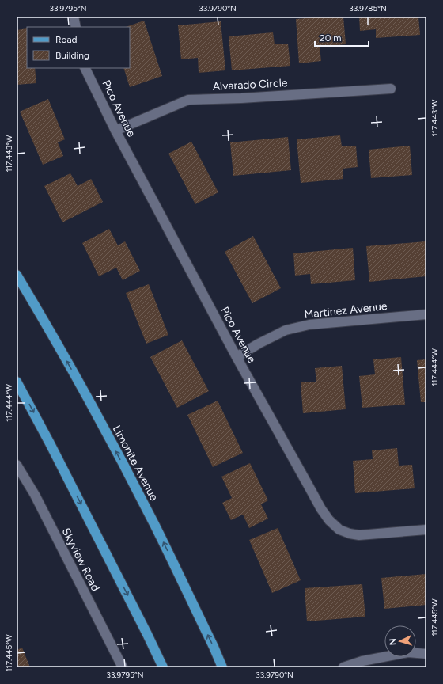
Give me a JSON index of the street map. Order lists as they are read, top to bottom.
{
  "streets": {
    "main road": ["Limonite Avenue"],
    "street": [
      "Alvarado Circle",
      "Pico Avenue",
      "Martinez Avenue",
      "Skyview Road"
    ]
  },
  "crossings": [
    ["Alvarado Circle", "Pico Avenue"],
    ["Pico Avenue", "Martinez Avenue"]
  ],
  "legend": ["Road", "Building"],
  "scale_bar": "20 m",
  "north": "left",
  "coordinates": [
    "33.9795°N",
    "33.9790°N",
    "33.9785°N",
    "117.443°W",
    "117.444°W",
    "117.445°W"
  ]
}
